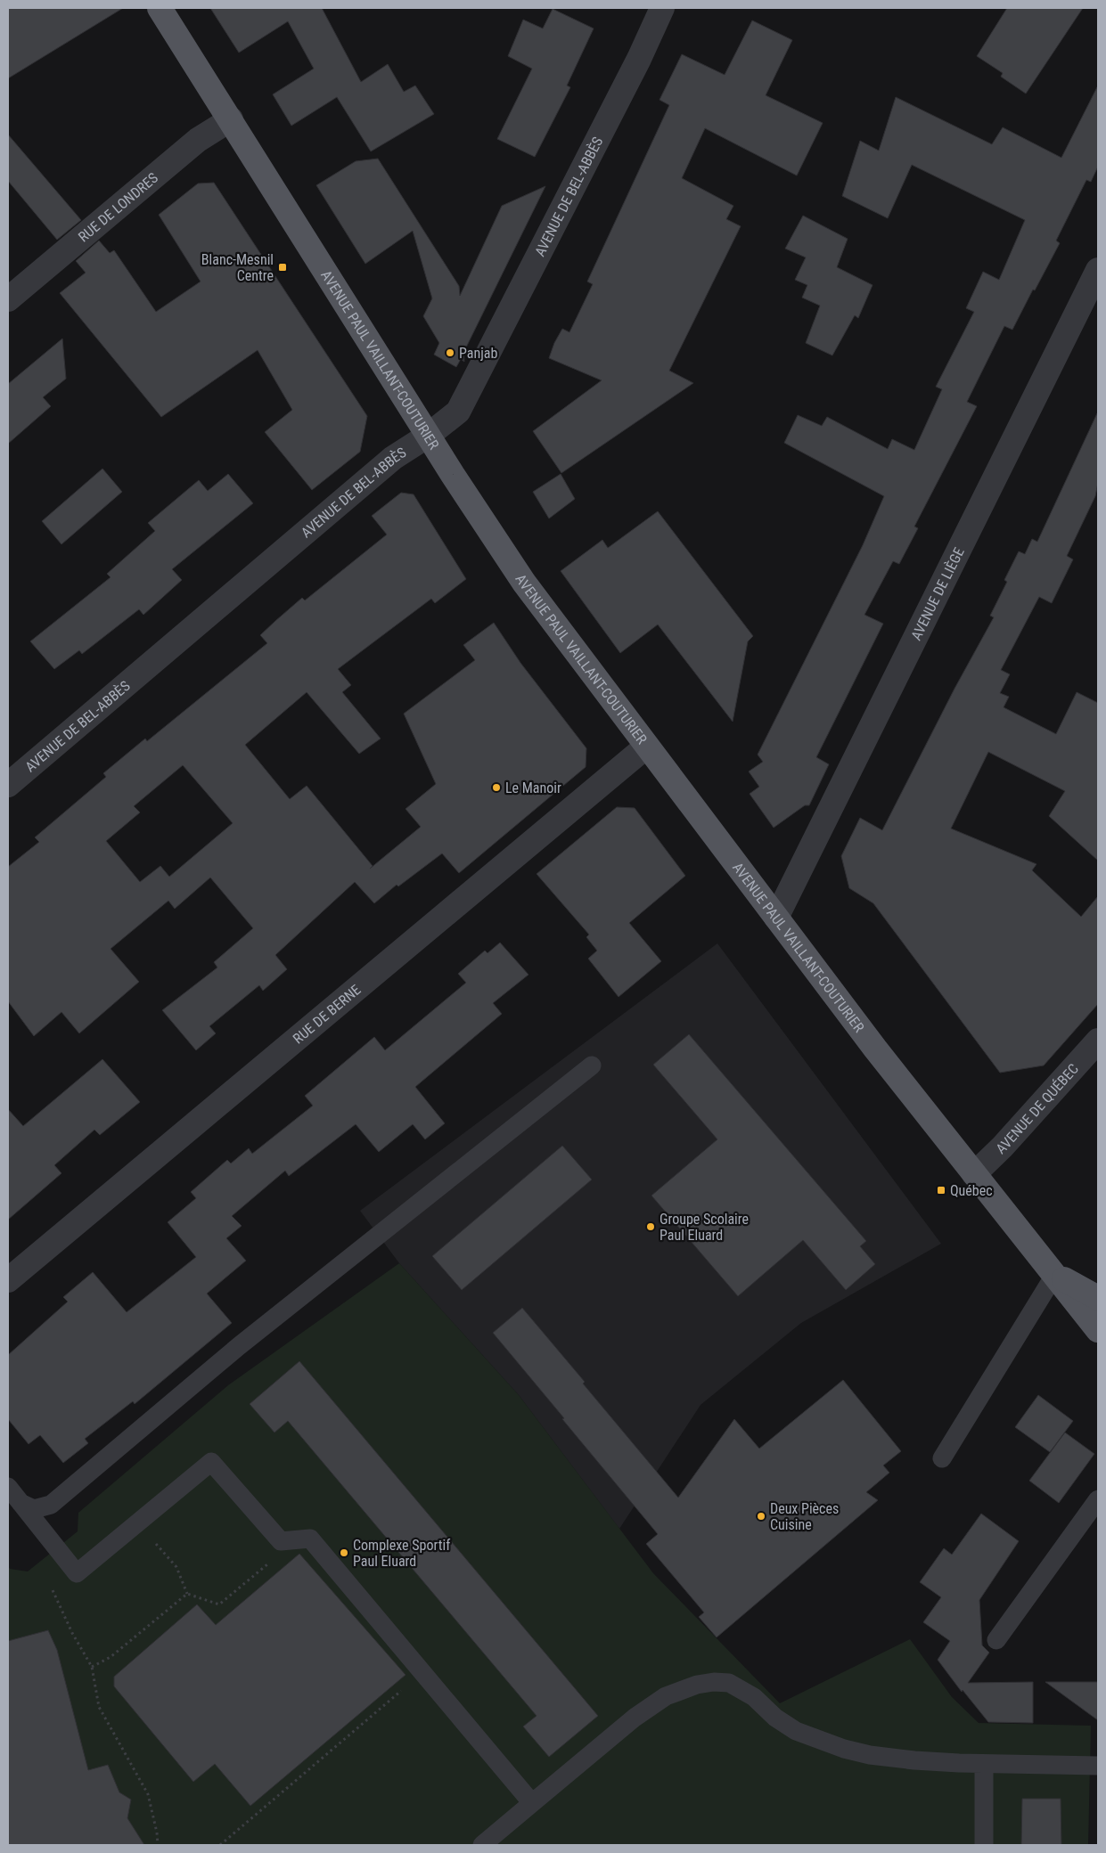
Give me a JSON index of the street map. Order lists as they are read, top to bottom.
{
  "streets": {
    "main road": ["AVENUE PAUL VAILLANT-COUTURIER"],
    "street": [
      "AVENUE DE BEL-ABBÈS",
      "RUE DE LONDRES",
      "AVENUE DE LIÈGE",
      "RUE DE BERNE",
      "AVENUE DE QUÉBEC"
    ]
  },
  "crossings": [
    ["AVENUE DE BEL-ABBÈS", "AVENUE PAUL VAILLANT-COUTURIER"],
    ["RUE DE LONDRES", "AVENUE PAUL VAILLANT-COUTURIER"],
    ["AVENUE PAUL VAILLANT-COUTURIER", "AVENUE DE LIÈGE"],
    ["AVENUE PAUL VAILLANT-COUTURIER", "RUE DE BERNE"],
    ["AVENUE PAUL VAILLANT-COUTURIER", "AVENUE DE QUÉBEC"]
  ],
  "places": {
    "transit": ["Blanc-Mesnil Centre", "Québec"],
    "other": [
      "Panjab",
      "Le Manoir",
      "Groupe Scolaire Paul Eluard",
      "Deux Pièces Cuisine",
      "Complexe Sportif Paul Eluard"
    ]
  }
}
